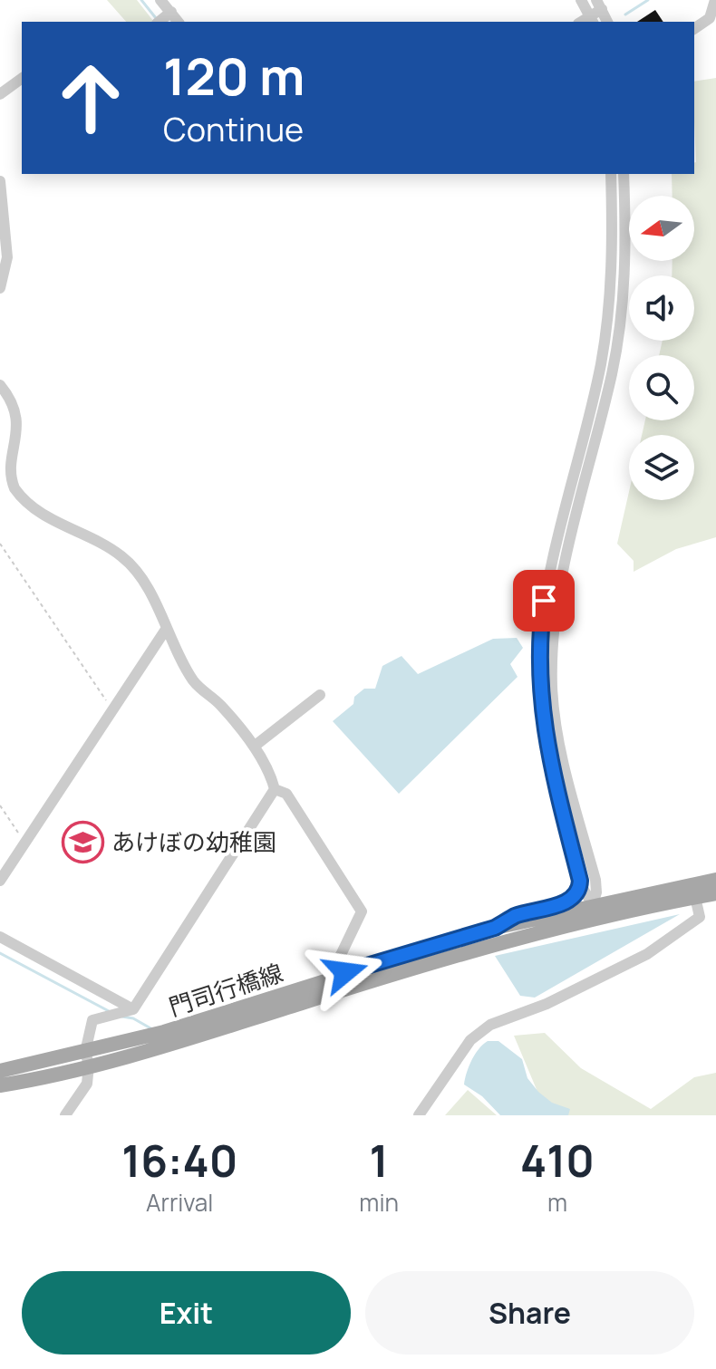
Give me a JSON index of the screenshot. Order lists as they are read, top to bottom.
{
  "streets": {
    "main road": ["門司行橋線"]
  },
  "places": {
    "school or university": ["あけぼの幼稚園"]
  },
  "north": "left",
  "page": {
    "turn": ["120 m", "Continue"],
    "eta": [
      "16:40",
      "Arrival",
      "1",
      "min",
      "410",
      "m"
    ],
    "buttons": ["Exit", "Share"]
  }
}
